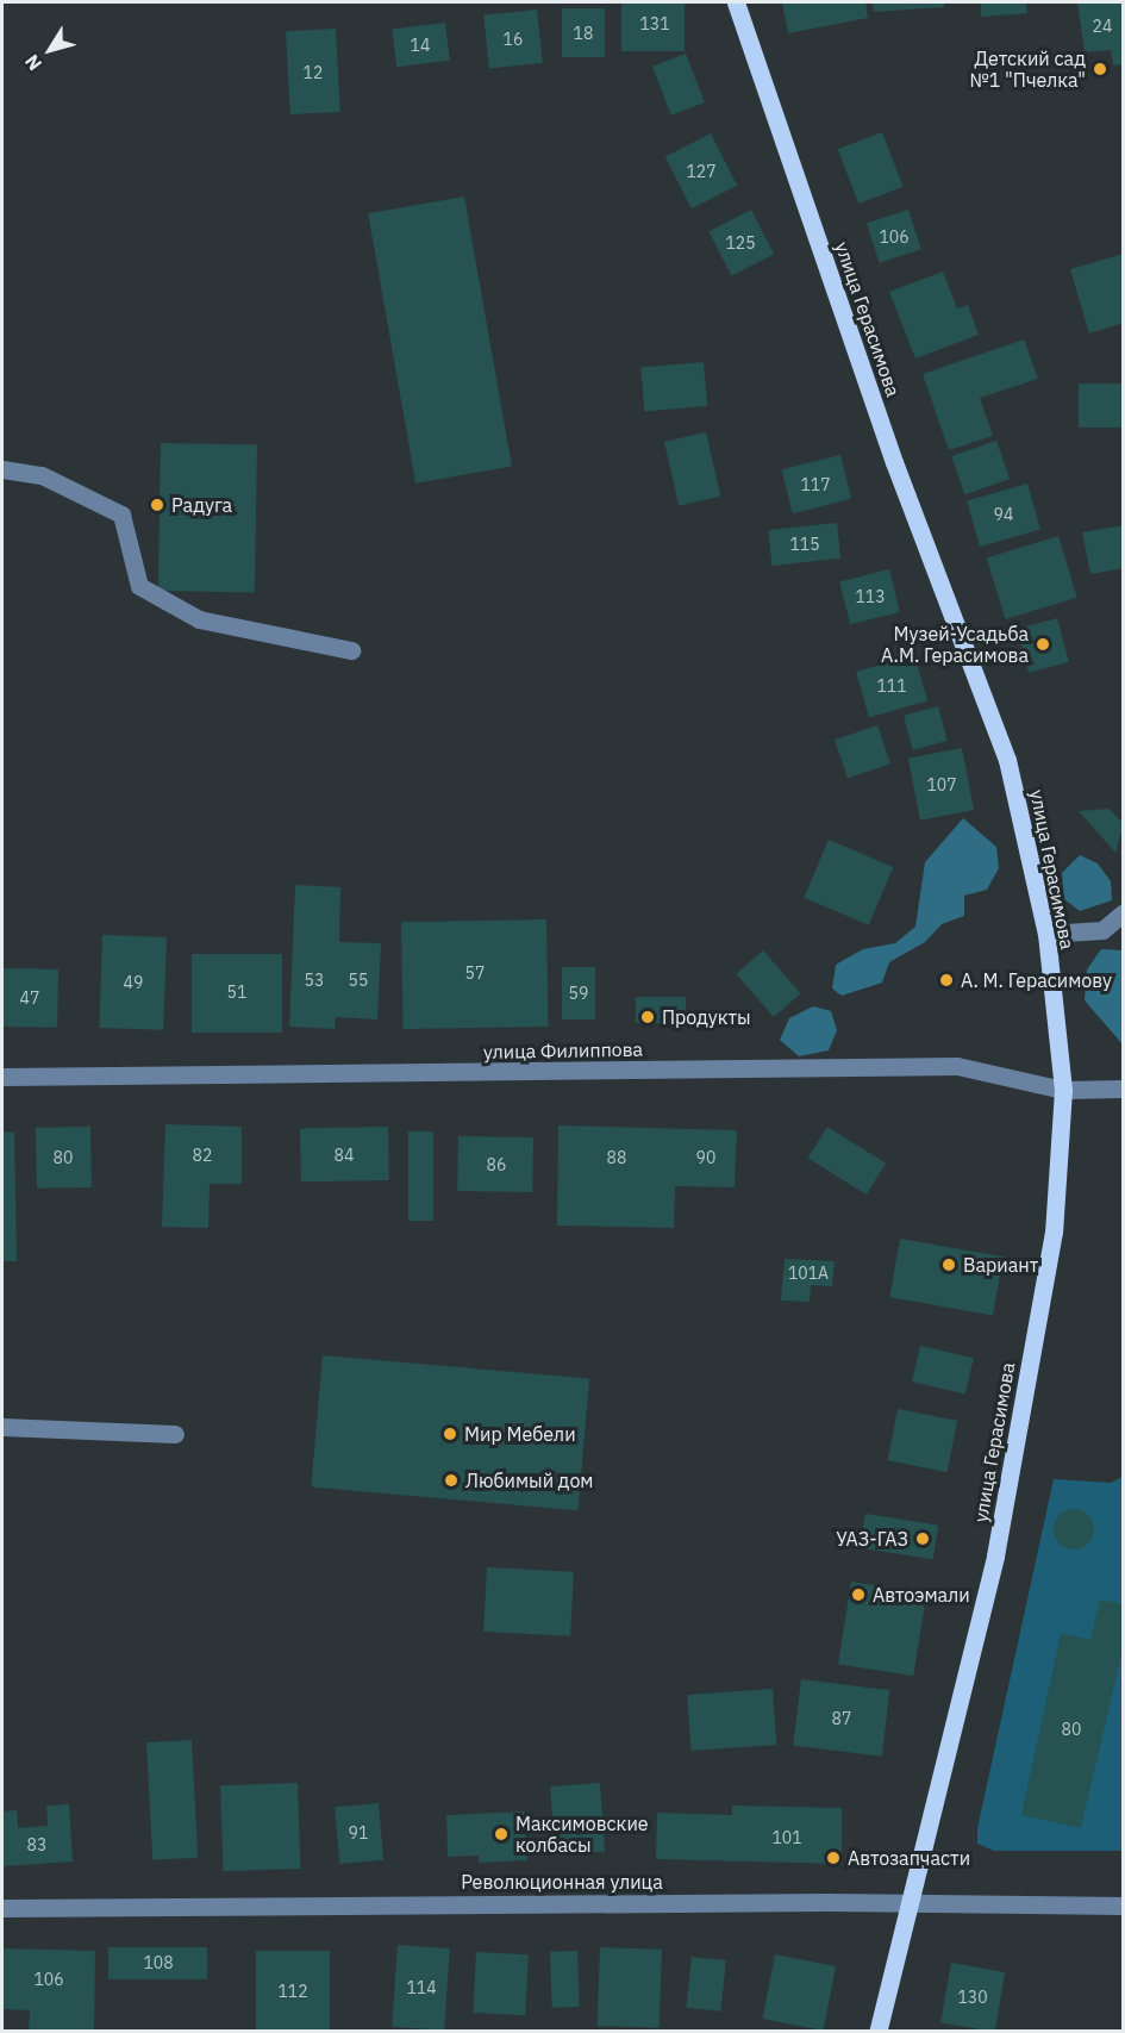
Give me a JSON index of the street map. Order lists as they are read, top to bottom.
{
  "streets": {
    "main road": ["улица Герасимова"],
    "street": ["улица Филиппова", "Революционная улица"]
  },
  "crossings": [
    ["улица Герасимова", "улица Филиппова"],
    ["улица Герасимова", "Революционная улица"]
  ],
  "places": [
    "Детский сад №1 \"Пчелка\"",
    "Радуга",
    "Музей-Усадьба А.М. Герасимова",
    "А. М. Герасимову",
    "Продукты",
    "Вариант",
    "Мир Мебели",
    "Любимый дом",
    "УАЗ-ГАЗ",
    "Автоэмали",
    "Максимовские колбасы",
    "Автозапчасти"
  ],
  "house_numbers": [
    "131",
    "24",
    "18",
    "16",
    "14",
    "12",
    "127",
    "106",
    "125",
    "117",
    "94",
    "115",
    "113",
    "111",
    "107",
    "57",
    "53",
    "55",
    "49",
    "51",
    "59",
    "47",
    "82",
    "84",
    "80",
    "88",
    "90",
    "86",
    "101А",
    "87",
    "80",
    "91",
    "101",
    "83",
    "108",
    "106",
    "114",
    "112",
    "130"
  ],
  "north": "bottom left"
}
